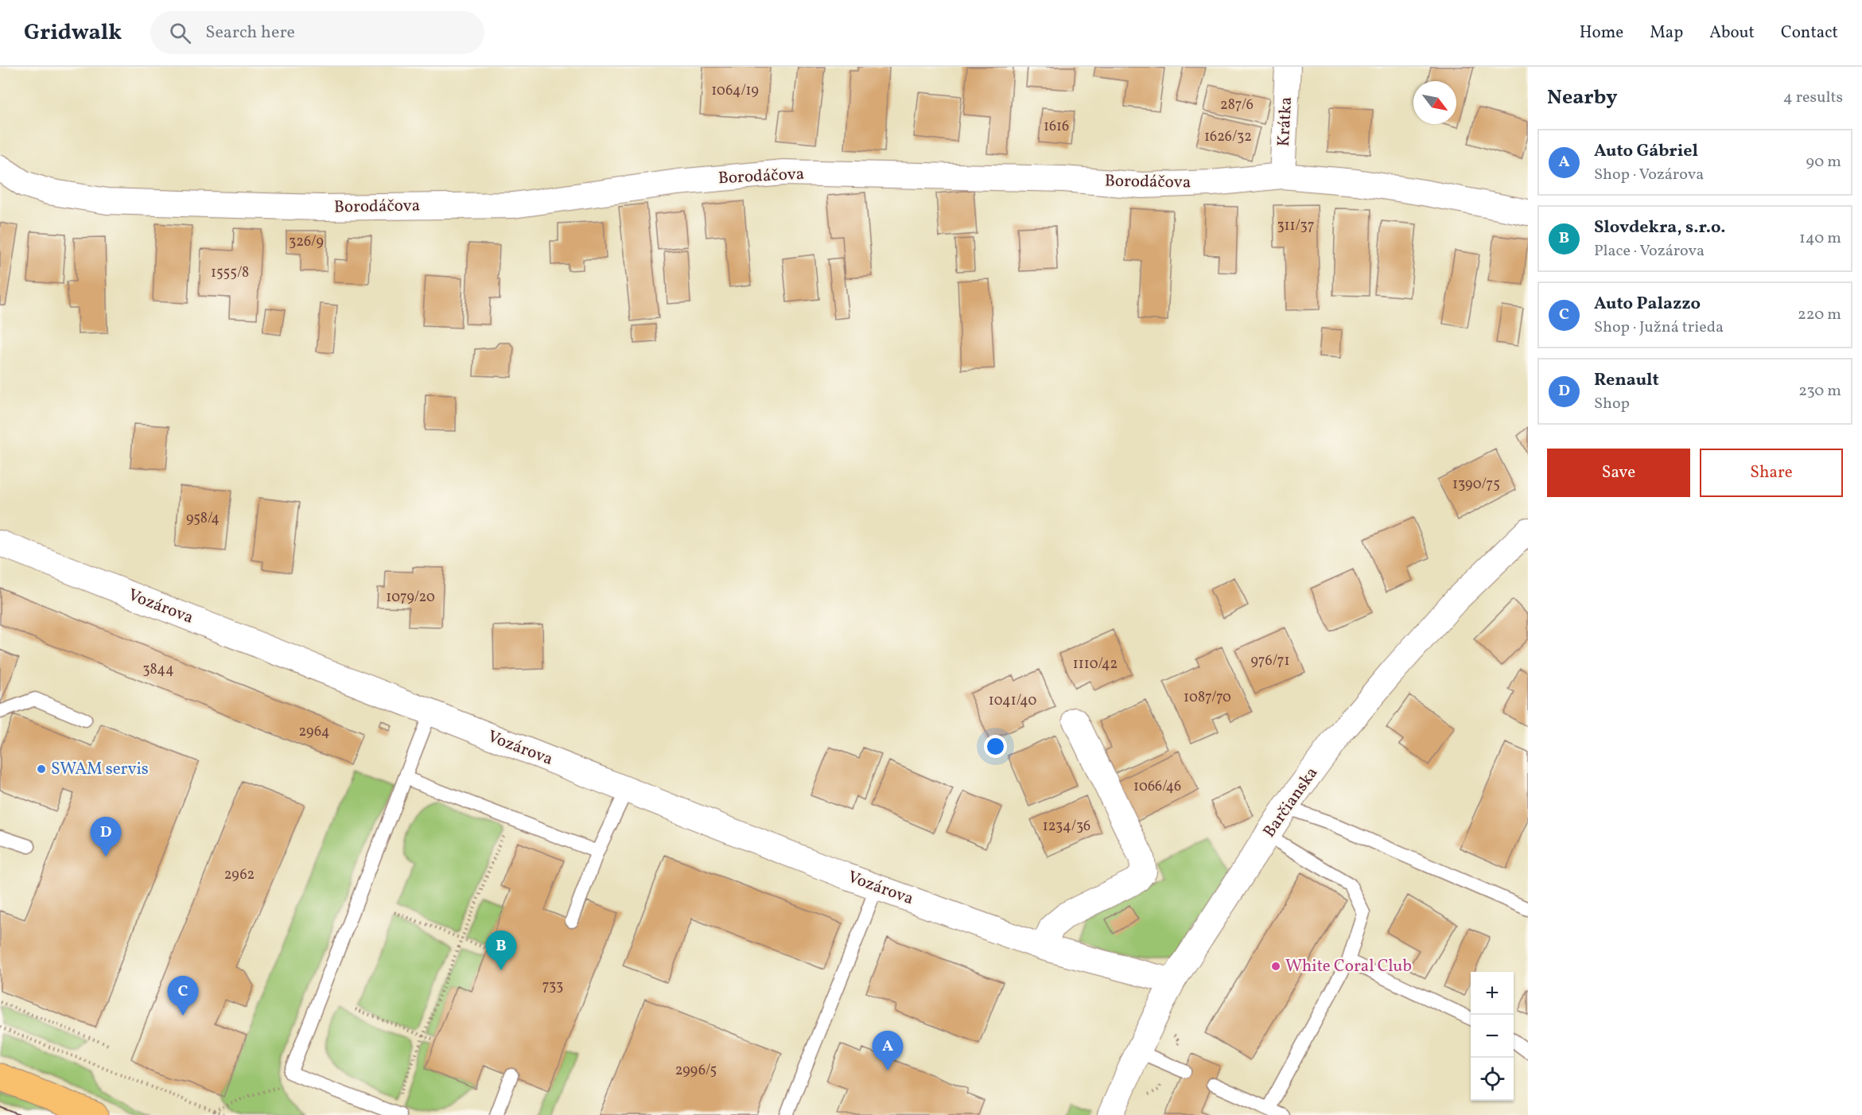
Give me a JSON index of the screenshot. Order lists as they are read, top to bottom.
{
  "streets": {
    "street": [
      "Krátka",
      "Borodáčova",
      "Vozárova",
      "Barčianska"
    ]
  },
  "crossings": [
    ["Krátka", "Borodáčova"],
    ["Vozárova", "Barčianska"]
  ],
  "places": ["SWAM servis", "White Coral Club"],
  "house_numbers": [
    "1064/19",
    "287/6",
    "1616",
    "1626/32",
    "311/37",
    "326/9",
    "1555/8",
    "1390/75",
    "958/4",
    "1079/20",
    "976/71",
    "1110/42",
    "3844",
    "1087/70",
    "1041/40",
    "2964",
    "1066/46",
    "1234/36",
    "2962",
    "733",
    "2996/5"
  ],
  "north": "bottom right",
  "page": {
    "header": "Gridwalk",
    "search": "Search here",
    "nav": [
      "Home",
      "Map",
      "About",
      "Contact"
    ],
    "heading": ["Nearby", "4 results"],
    "list": [
      {
        "mark": "A",
        "name": "Auto Gábriel",
        "note": "Shop · Vozárova",
        "value": "90 m"
      },
      {
        "mark": "B",
        "name": "Slovdekra, s.r.o.",
        "note": "Place · Vozárova",
        "value": "140 m"
      },
      {
        "mark": "C",
        "name": "Auto Palazzo",
        "note": "Shop · Južná trieda",
        "value": "220 m"
      },
      {
        "mark": "D",
        "name": "Renault",
        "note": "Shop",
        "value": "230 m"
      }
    ],
    "buttons": ["Save", "Share"],
    "pins": [
      "D",
      "B",
      "C",
      "A"
    ],
    "map_buttons": ["+", "−"]
  }
}
